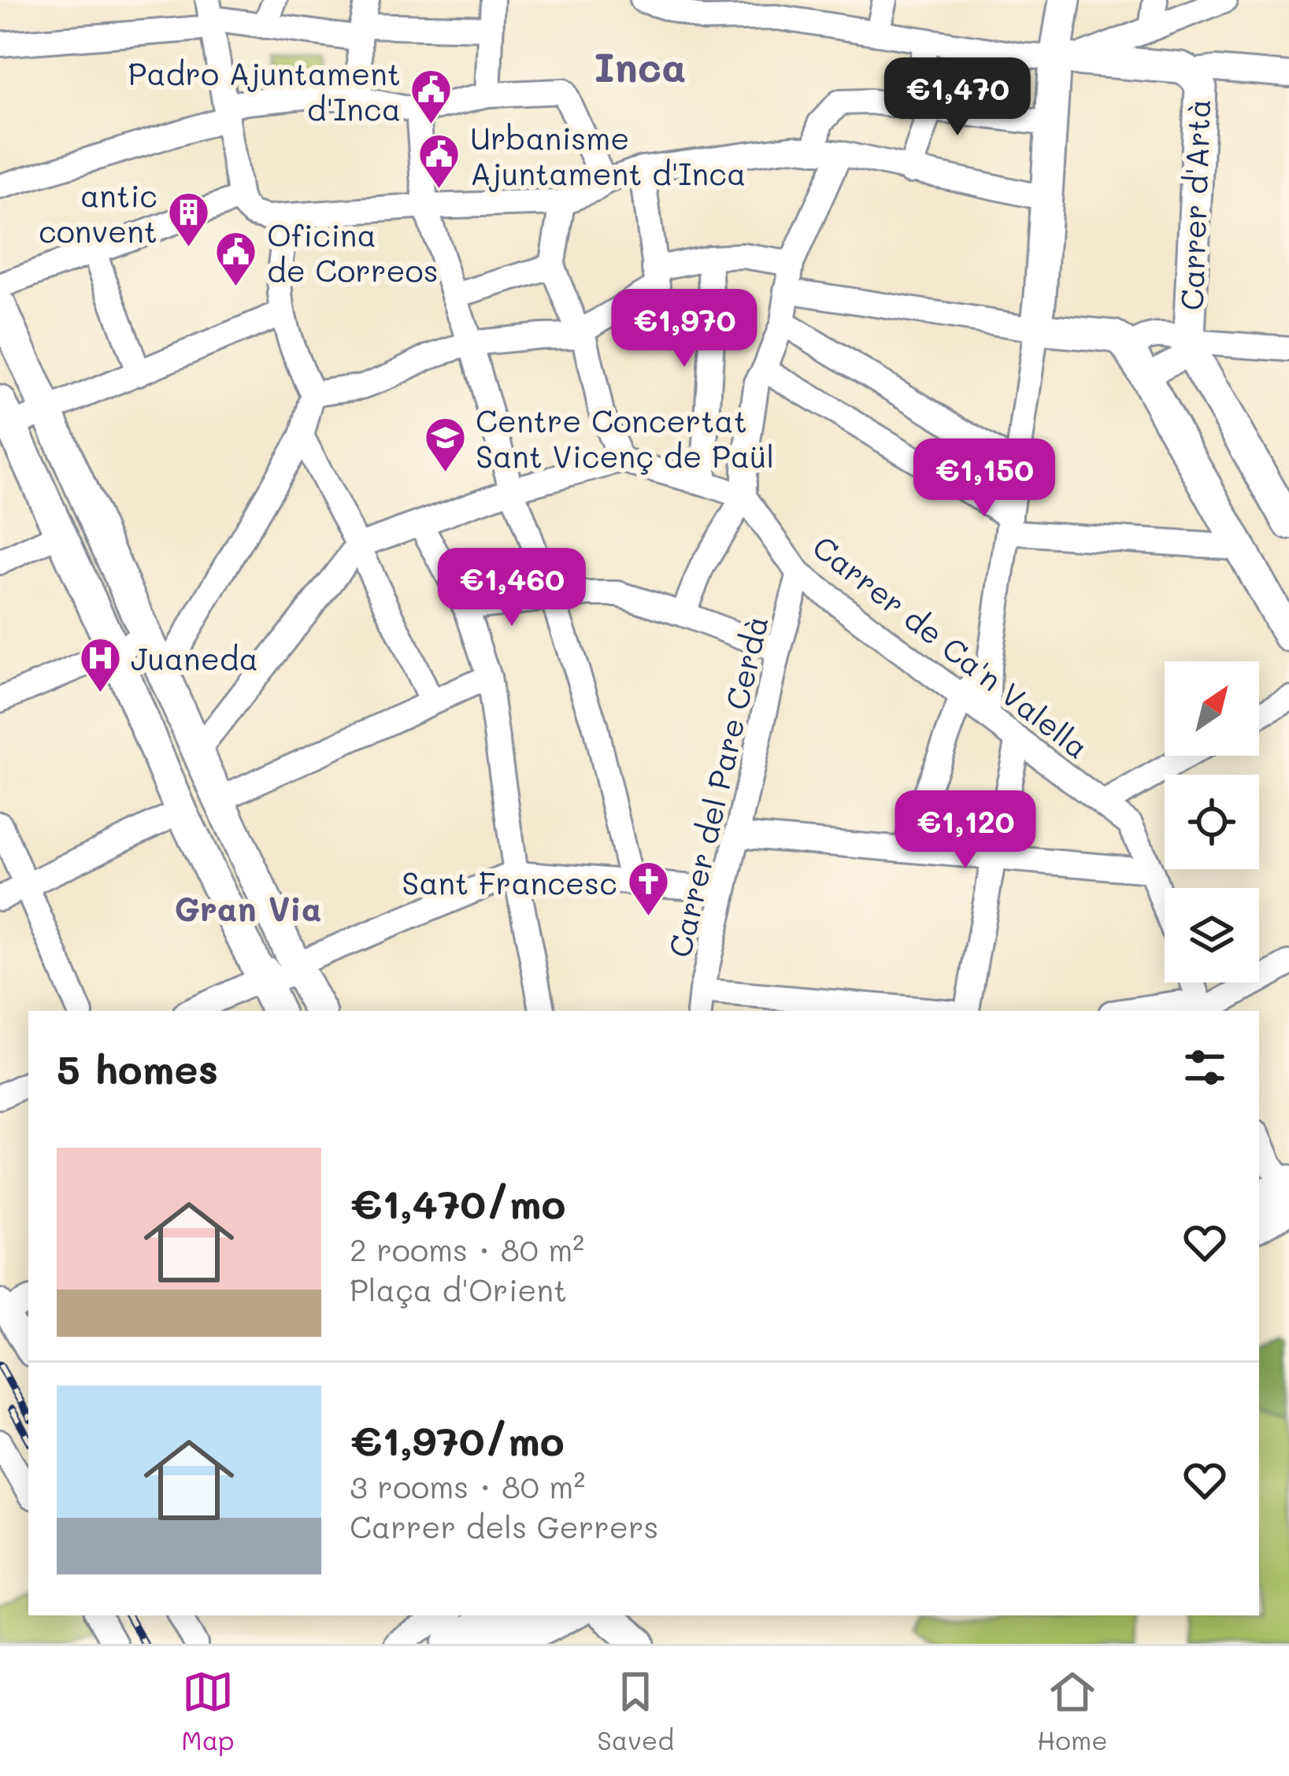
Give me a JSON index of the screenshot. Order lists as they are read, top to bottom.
{
  "streets": {
    "main road": ["Carrer d'Artà"],
    "street": ["Carrer de Ca'n Valella", "Carrer del Pare Cerdà"]
  },
  "crossings": [
    ["Carrer de Ca'n Valella", "Carrer del Pare Cerdà"]
  ],
  "districts": ["Inca", "Gran Via"],
  "places": {
    "public building": ["Padro Ajuntament d'Inca", "Urbanisme Ajuntament d'Inca", "Oficina de Correos"],
    "building": ["antic convent"],
    "school or university": ["Centre Concertat Sant Vicenç de Paül"],
    "hospital": ["Juaneda"],
    "church": ["Sant Francesc"]
  },
  "north": "top right",
  "page": {
    "price": [
      "€1,470",
      "€1,970",
      "€1,150",
      "€1,460",
      "€1,120"
    ],
    "heading": "5 homes",
    "list": [
      {
        "name": "€1,470/mo",
        "note": "2 rooms · 80 m² · Plaça d'Orient"
      },
      {
        "name": "€1,970/mo",
        "note": "3 rooms · 80 m² · Carrer dels Gerrers"
      }
    ],
    "tabs": ["Map", "Saved", "Home"]
  }
}
